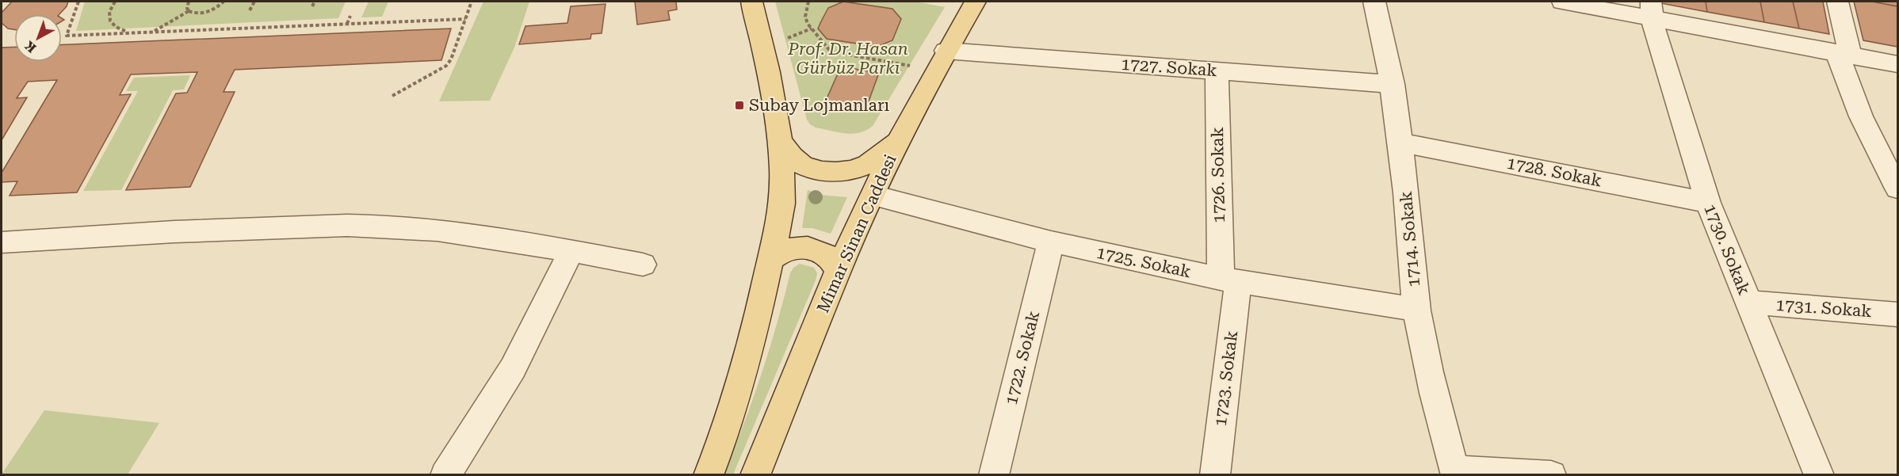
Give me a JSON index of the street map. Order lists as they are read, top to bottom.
{
  "streets": {
    "main road": ["Mimar Sinan Caddesi"],
    "street": [
      "1727. Sokak",
      "1728. Sokak",
      "1726. Sokak",
      "1714. Sokak",
      "1730. Sokak",
      "1725. Sokak",
      "1731. Sokak",
      "1722. Sokak",
      "1723. Sokak"
    ]
  },
  "crossings": [
    ["1727. Sokak", "1726. Sokak"],
    ["1727. Sokak", "Mimar Sinan Caddesi"],
    ["1727. Sokak", "1714. Sokak"],
    ["1728. Sokak", "1714. Sokak"],
    ["1728. Sokak", "1730. Sokak"],
    ["1726. Sokak", "1725. Sokak"],
    ["1726. Sokak", "1723. Sokak"],
    ["Mimar Sinan Caddesi", "1725. Sokak"],
    ["1714. Sokak", "1725. Sokak"],
    ["1730. Sokak", "1731. Sokak"],
    ["1725. Sokak", "1722. Sokak"],
    ["1725. Sokak", "1723. Sokak"]
  ],
  "parks": ["Prof. Dr. Hasan Gürbüz Parkı"],
  "places": {
    "transit": ["Subay Lojmanları"]
  },
  "north": "bottom left"
}
